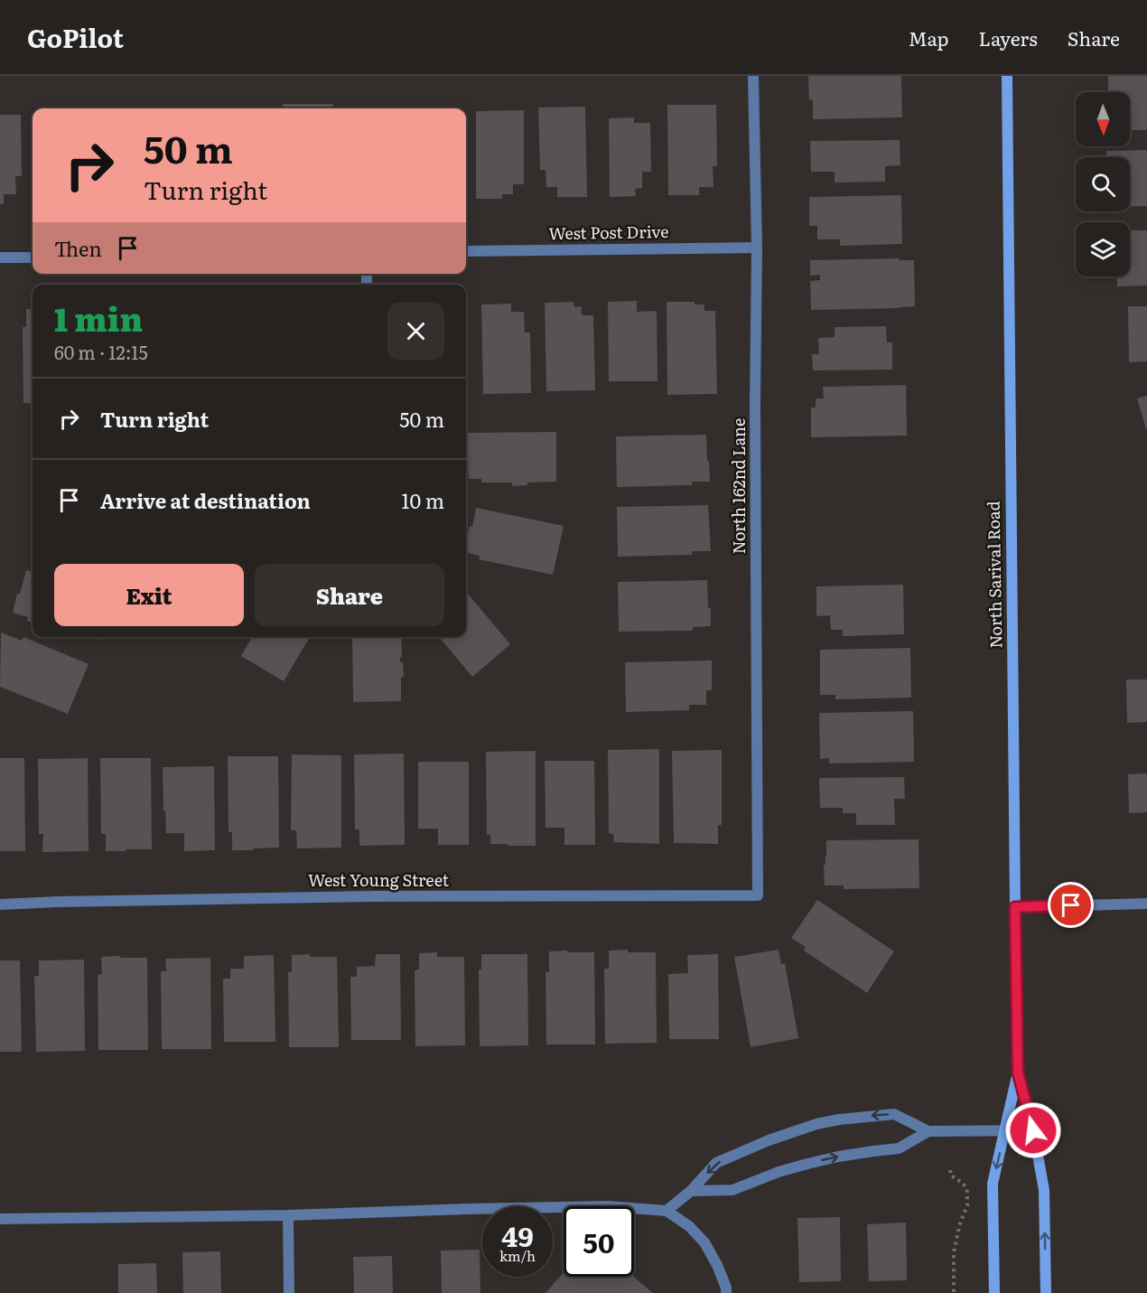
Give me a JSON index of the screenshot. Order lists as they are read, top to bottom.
{
  "streets": {
    "main road": ["North Sarival Road"],
    "street": ["West Post Drive", "North 162nd Lane", "West Young Street"]
  },
  "crossings": [
    ["West Post Drive", "North 162nd Lane"],
    ["North 162nd Lane", "West Young Street"]
  ],
  "north": "bottom",
  "page": {
    "header": "GoPilot",
    "nav": ["Map", "Layers", "Share"],
    "turn": ["50 m", "Turn right"],
    "then": "Then",
    "heading": ["1 min", "60 m · 12:15"],
    "list": [
      {
        "name": "Turn right",
        "value": "50 m"
      },
      {
        "name": "Arrive at destination",
        "value": "10 m"
      }
    ],
    "buttons": ["Exit", "Share"],
    "speed": "49 km/h",
    "limit": "50"
  }
}
